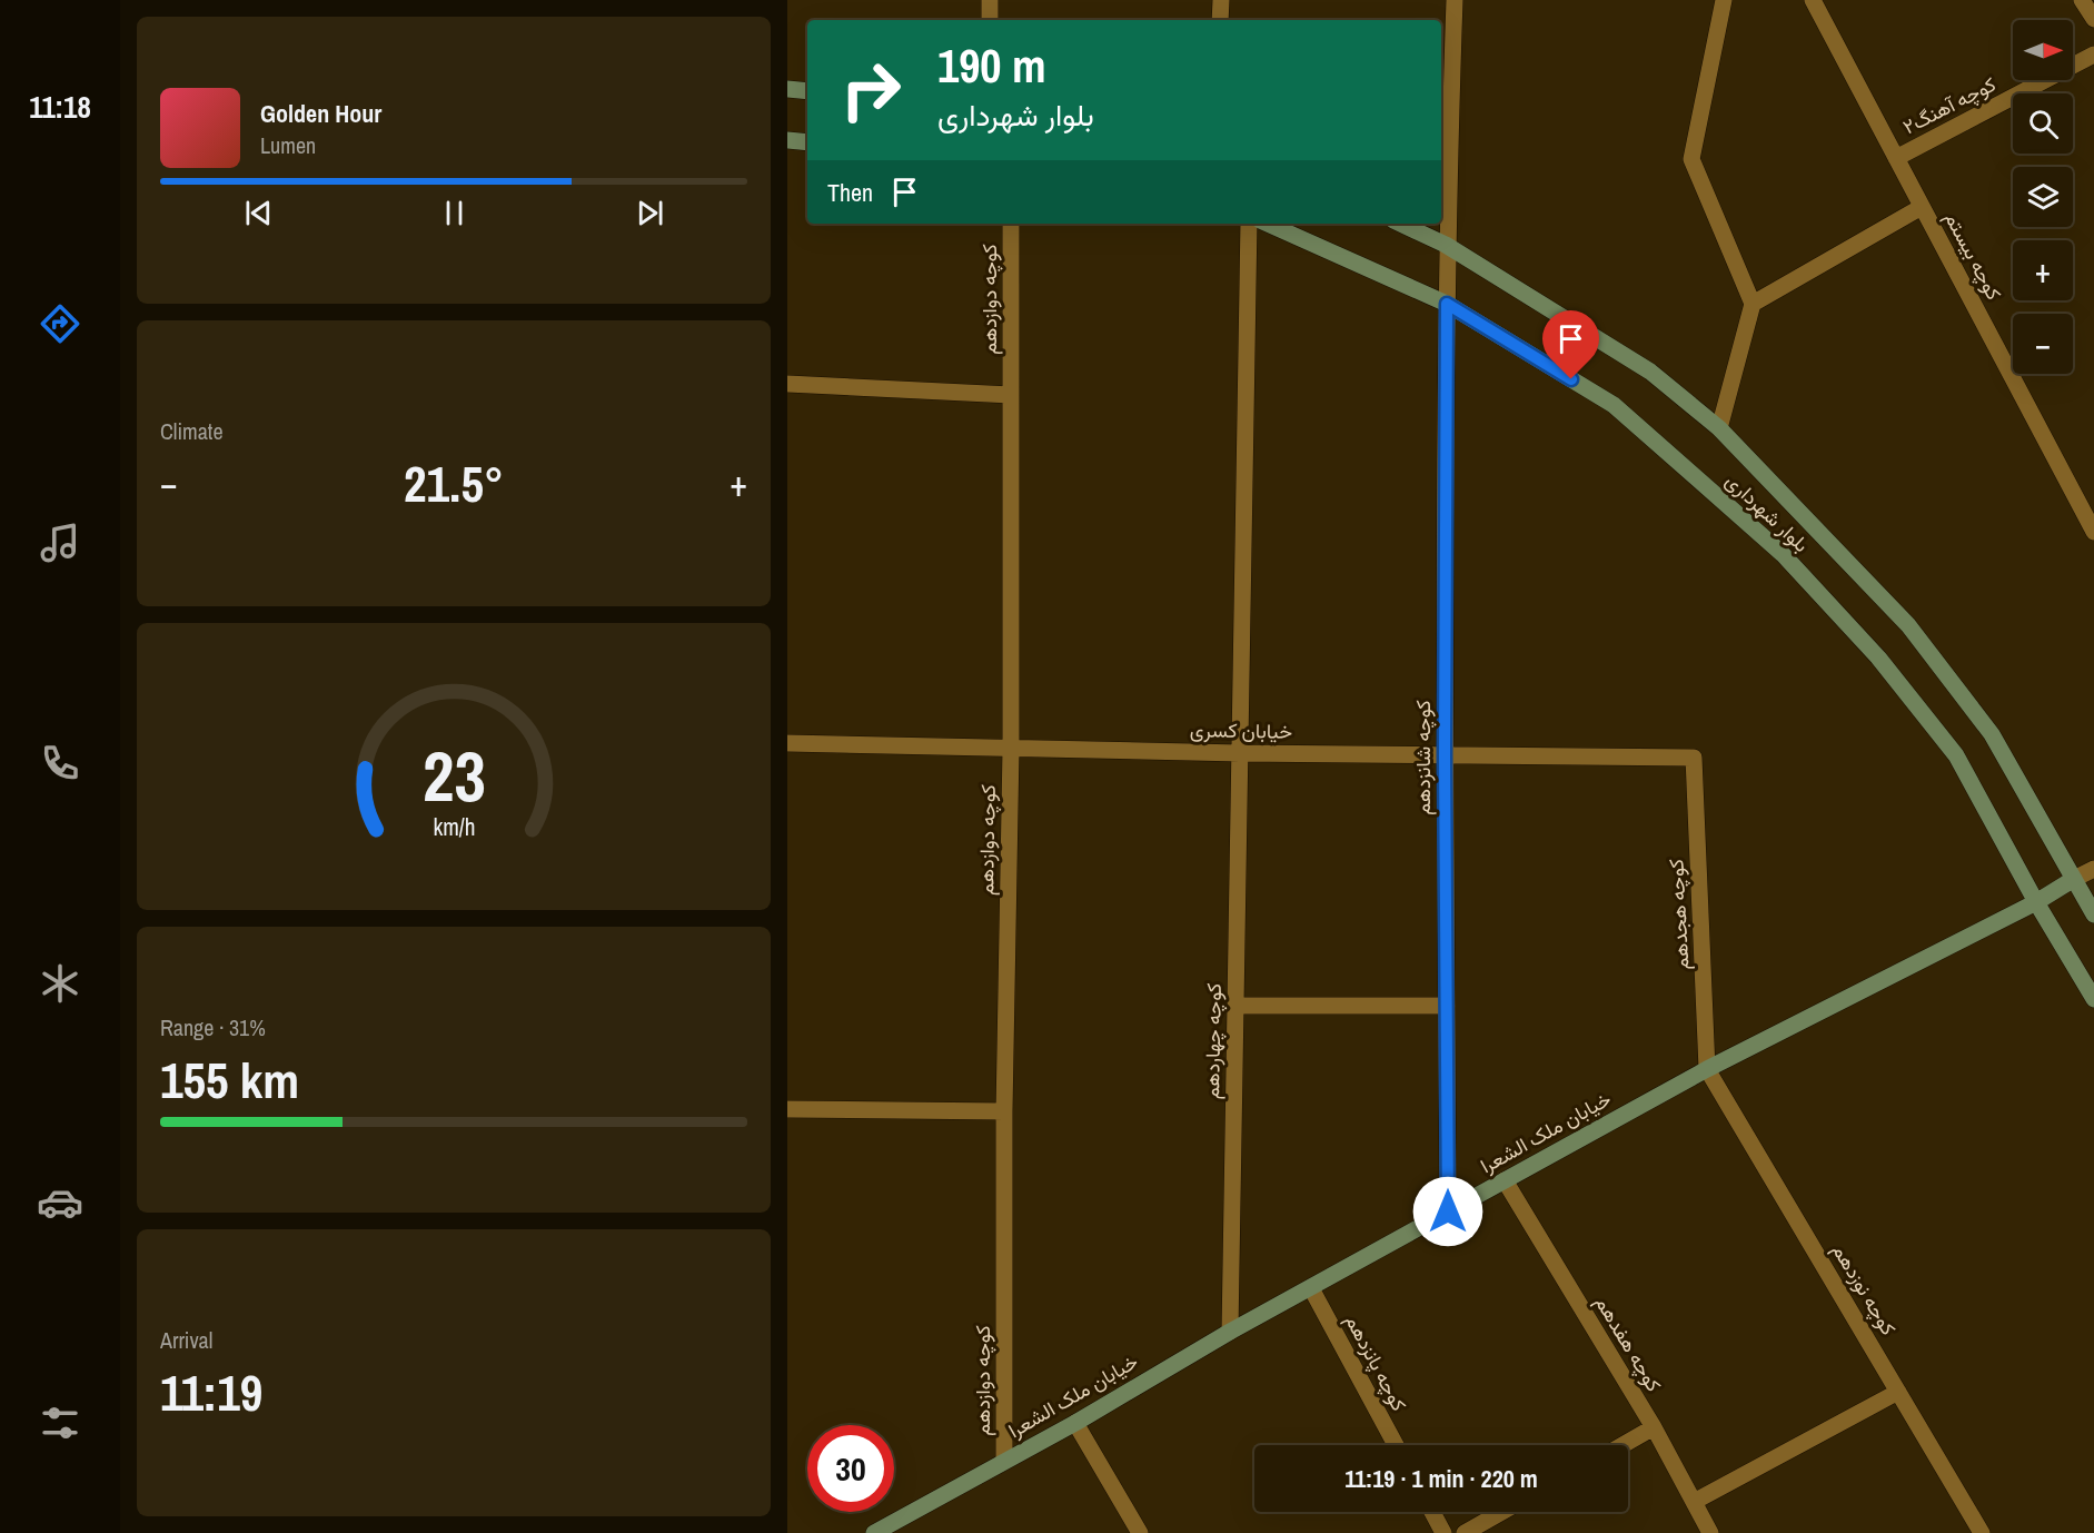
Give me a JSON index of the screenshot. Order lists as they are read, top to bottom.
{
  "streets": {
    "main road": ["بلوار شهرداری", "خیابان ملک الشعرا"],
    "street": [
      "کوچه آهنگ۲",
      "کوچه بیستم",
      "کوچه دوازدهم",
      "خیابان کسری",
      "کوچه شانزدهم",
      "کوچه هجدهم",
      "کوچه چهاردهم",
      "کوچه نوزدهم",
      "کوچه هفدهم",
      "کوچه پانزدهم"
    ]
  },
  "crossings": [
    ["کوچه آهنگ۲", "کوچه بیستم"],
    ["کوچه دوازدهم", "خیابان کسری"],
    ["کوچه دوازدهم", "خیابان ملک الشعرا"],
    ["بلوار شهرداری", "کوچه شانزدهم"],
    ["بلوار شهرداری", "خیابان ملک الشعرا"],
    ["خیابان کسری", "کوچه شانزدهم"],
    ["خیابان کسری", "کوچه هجدهم"],
    ["خیابان کسری", "کوچه چهاردهم"],
    ["کوچه شانزدهم", "خیابان ملک الشعرا"],
    ["کوچه هجدهم", "خیابان ملک الشعرا"],
    ["کوچه هجدهم", "کوچه نوزدهم"],
    ["کوچه چهاردهم", "خیابان ملک الشعرا"],
    ["خیابان ملک الشعرا", "کوچه نوزدهم"],
    ["خیابان ملک الشعرا", "کوچه هفدهم"],
    ["خیابان ملک الشعرا", "کوچه پانزدهم"]
  ],
  "north": "right",
  "page": {
    "tabs": "11:18",
    "map_buttons": ["+", "−"],
    "turn": ["190 m", "بلوار شهرداری"],
    "song": ["Golden Hour", "Lumen"],
    "then": "Then",
    "tile": [
      "Climate",
      ["Range · 31%", "155 km"],
      ["Arrival", "11:19"]
    ],
    "heat": ["−", "21.5°", "+"],
    "limit": "30",
    "trip": "11:19 · 1 min · 220 m",
    "gauge": ["23", "km/h"]
  }
}
